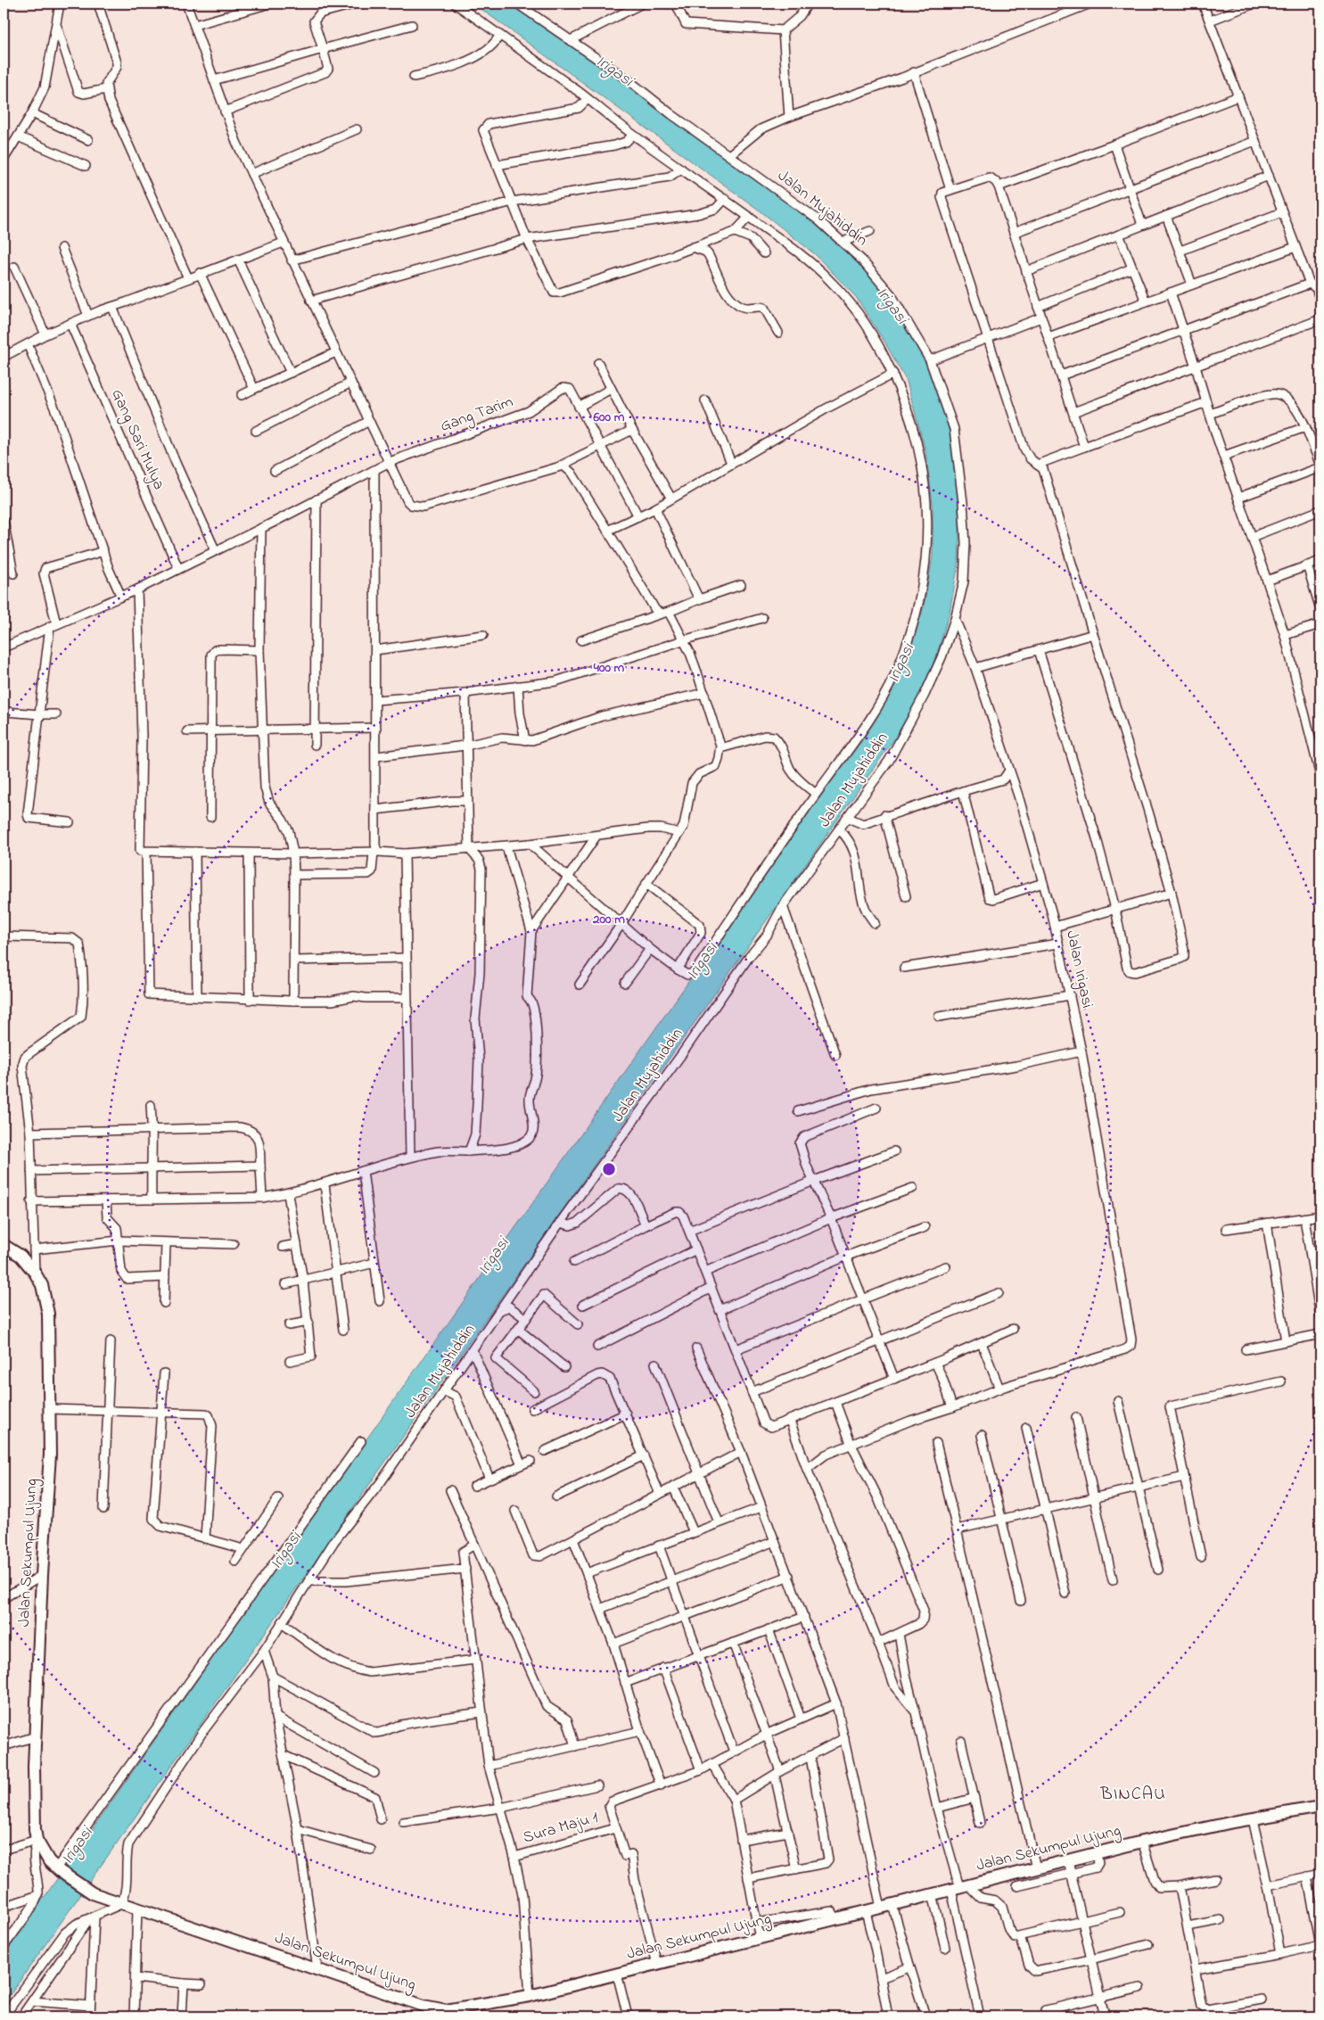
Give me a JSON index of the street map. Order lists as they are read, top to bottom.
{
  "streets": {
    "main road": ["Jalan Sekumpul Ujung"],
    "street": [
      "Jalan Mujahiddin",
      "Gang Tarim",
      "Gang Sari Mulya",
      "Jalan Irigasi",
      "Sura Maju 1"
    ]
  },
  "crossings": [
    ["Jalan Mujahiddin", "Jalan Irigasi"],
    ["Jalan Mujahiddin", "Jalan Sekumpul Ujung"],
    ["Gang Tarim", "Gang Sari Mulya"]
  ],
  "districts": ["BINCAU"],
  "water": ["Irigasi"],
  "rings": ["600 m", "400 m", "200 m"]
}
